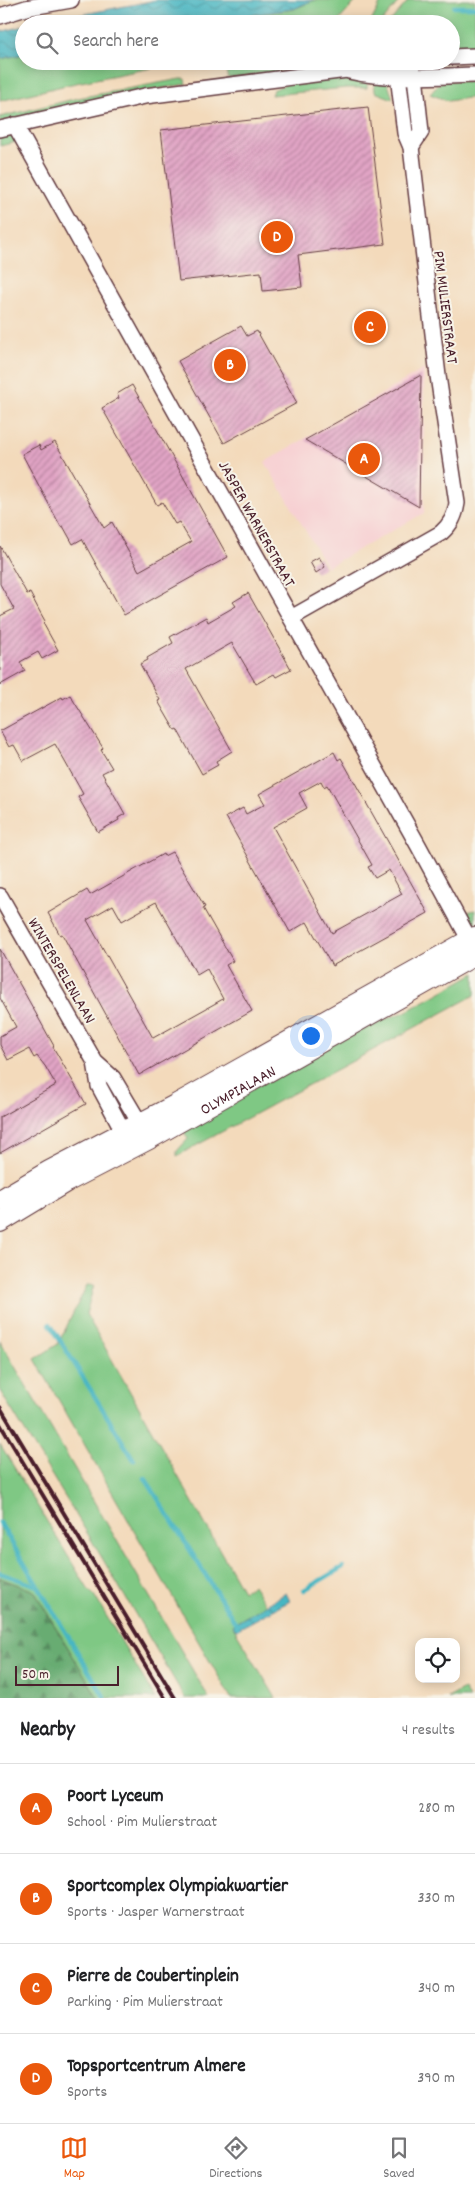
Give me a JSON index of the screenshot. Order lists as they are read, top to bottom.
{
  "streets": {
    "street": [
      "PIM MULIERSTRAAT",
      "JASPER WARNERSTRAAT",
      "WINTERSPELENLAAN",
      "OLYMPIALAAN"
    ]
  },
  "crossings": [
    ["PIM MULIERSTRAAT", "JASPER WARNERSTRAAT"],
    ["JASPER WARNERSTRAAT", "OLYMPIALAAN"],
    ["WINTERSPELENLAAN", "OLYMPIALAAN"]
  ],
  "scale_bar": "50 m",
  "page": {
    "search": "Search here",
    "pins": [
      "D",
      "C",
      "B",
      "A"
    ],
    "scale": "50 m",
    "heading": ["Nearby", "4 results"],
    "list": [
      {
        "mark": "A",
        "name": "Poort Lyceum",
        "note": "School · Pim Mulierstraat",
        "value": "280 m"
      },
      {
        "mark": "B",
        "name": "Sportcomplex Olympiakwartier",
        "note": "Sports · Jasper Warnerstraat",
        "value": "330 m"
      },
      {
        "mark": "C",
        "name": "Pierre de Coubertinplein",
        "note": "Parking · Pim Mulierstraat",
        "value": "340 m"
      },
      {
        "mark": "D",
        "name": "Topsportcentrum Almere",
        "note": "Sports",
        "value": "390 m"
      }
    ],
    "nav": ["Map", "Directions", "Saved"]
  }
}
